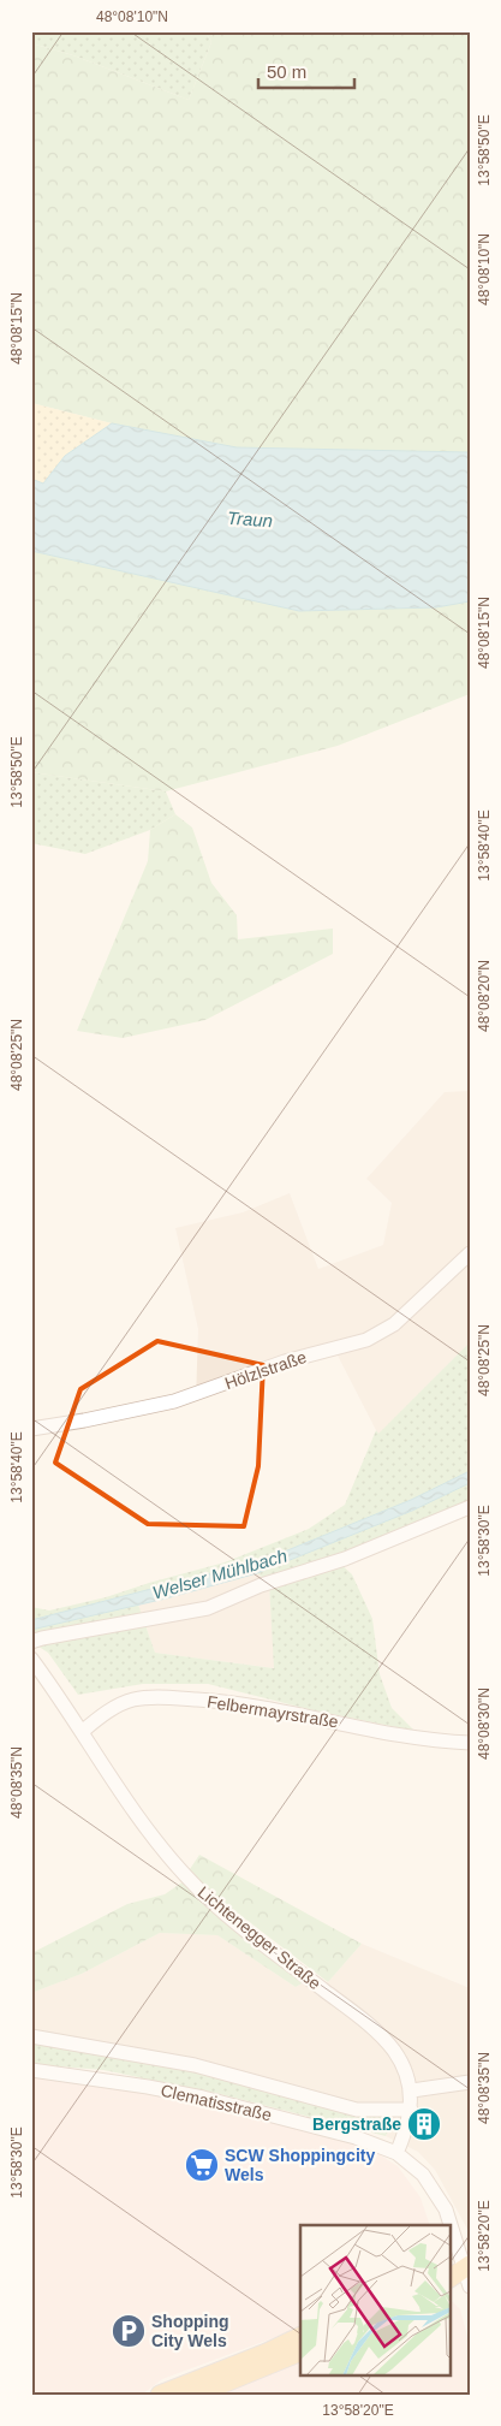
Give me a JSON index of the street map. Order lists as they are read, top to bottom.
{
  "streets": {
    "street": [
      "Hölzlstraße",
      "Felbermayrstraße",
      "Lichtenegger Straße",
      "Clematisstraße"
    ]
  },
  "crossings": [
    ["Felbermayrstraße", "Lichtenegger Straße"],
    ["Lichtenegger Straße", "Clematisstraße"]
  ],
  "water": ["Traun", "Welser Mühlbach"],
  "places": {
    "building": ["Bergstraße"],
    "supermarket": ["SCW Shoppingcity Wels"],
    "parking": ["Shopping City Wels"]
  },
  "scale_bar": "50 m",
  "coordinates": [
    "48°08'10\"N",
    "13°58'50\"E",
    "48°08'15\"N",
    "13°58'40\"E",
    "48°08'20\"N",
    "48°08'25\"N",
    "13°58'30\"E",
    "48°08'30\"N",
    "48°08'35\"N",
    "13°58'20\"E"
  ]
}
